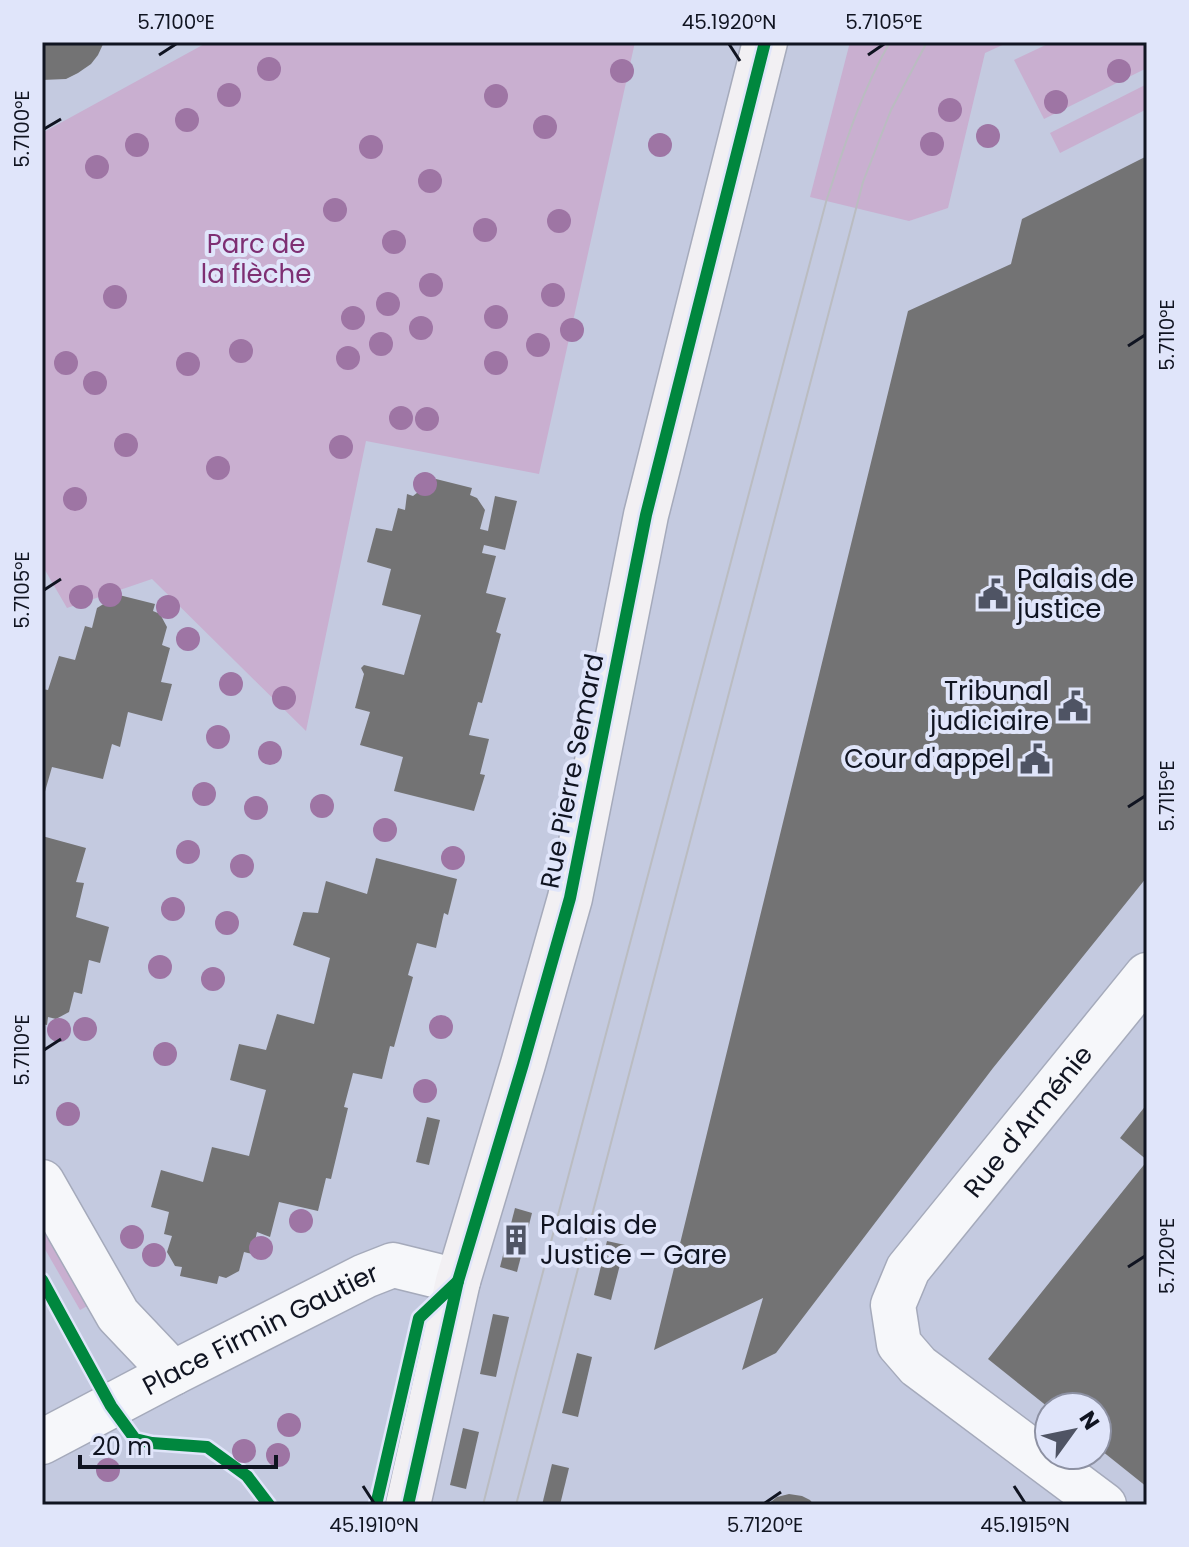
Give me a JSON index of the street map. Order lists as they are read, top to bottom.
{
  "streets": {
    "street": ["Rue Pierre Semard", "Rue d'Arménie", "Place Firmin Gautier"]
  },
  "crossings": [
    ["Rue Pierre Semard", "Place Firmin Gautier"]
  ],
  "parks": ["Parc de la flèche"],
  "places": {
    "public building": ["Palais de justice", "Tribunal judiciaire", "Cour d'appel"],
    "building": ["Palais de Justice – Gare"]
  },
  "scale_bar": "20 m",
  "north": "top right",
  "coordinates": [
    "5.7100°E",
    "45.1920°N",
    "5.7105°E",
    "5.7110°E",
    "5.7115°E",
    "5.7120°E",
    "45.1910°N",
    "45.1915°N"
  ]
}
